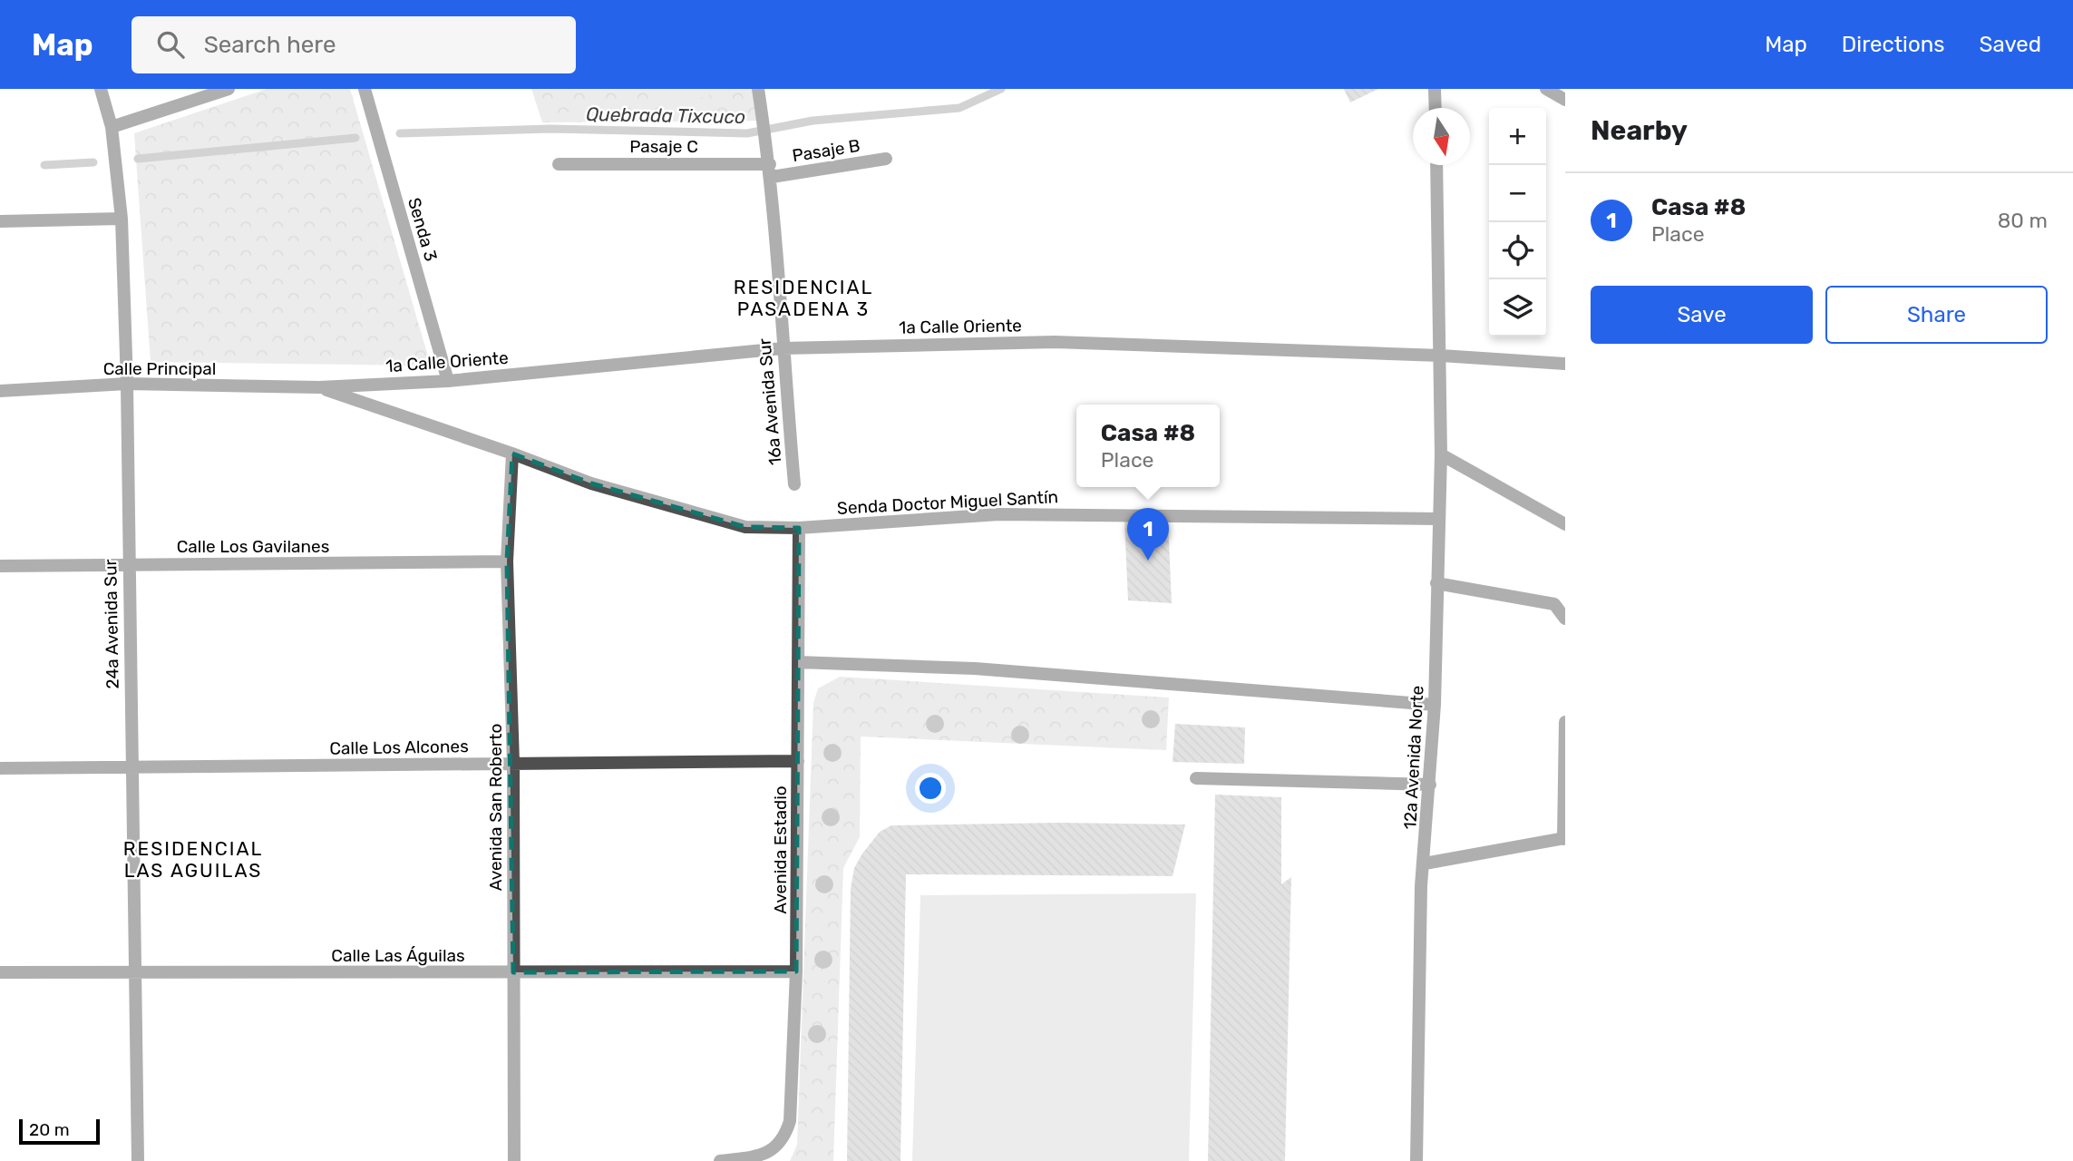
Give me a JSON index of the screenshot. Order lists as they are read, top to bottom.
{
  "streets": {
    "street": [
      "Pasaje C",
      "Pasaje B",
      "Senda 3",
      "1a Calle Oriente",
      "Calle Principal",
      "16a Avenida Sur",
      "Senda Doctor Miguel Santín",
      "Calle Los Gavilanes",
      "24a Avenida Sur",
      "Calle Los Alcones",
      "12a Avenida Norte",
      "Avenida San Roberto",
      "Avenida Estadio",
      "Calle Las Águilas"
    ]
  },
  "crossings": [
    ["Pasaje C", "Pasaje B"],
    ["Pasaje C", "16a Avenida Sur"],
    ["Pasaje B", "16a Avenida Sur"],
    ["Senda 3", "1a Calle Oriente"],
    ["1a Calle Oriente", "Calle Principal"],
    ["1a Calle Oriente", "16a Avenida Sur"],
    ["1a Calle Oriente", "Senda Doctor Miguel Santín"],
    ["1a Calle Oriente", "12a Avenida Norte"],
    ["Calle Principal", "Senda Doctor Miguel Santín"],
    ["Calle Principal", "24a Avenida Sur"],
    ["Senda Doctor Miguel Santín", "12a Avenida Norte"],
    ["Senda Doctor Miguel Santín", "Avenida San Roberto"],
    ["Senda Doctor Miguel Santín", "Avenida Estadio"],
    ["Calle Los Gavilanes", "24a Avenida Sur"],
    ["Calle Los Gavilanes", "Avenida San Roberto"],
    ["24a Avenida Sur", "Calle Los Alcones"],
    ["24a Avenida Sur", "Calle Las Águilas"],
    ["Calle Los Alcones", "Avenida San Roberto"],
    ["Calle Los Alcones", "Avenida Estadio"],
    ["Avenida San Roberto", "Calle Las Águilas"],
    ["Avenida Estadio", "Calle Las Águilas"]
  ],
  "districts": ["RESIDENCIAL PASADENA 3", "RESIDENCIAL LAS AGUILAS"],
  "water": ["Quebrada Tixcuco"],
  "scale_bar": "20 m",
  "north": "bottom",
  "page": {
    "header": "Map",
    "search": "Search here",
    "nav": ["Map", "Directions", "Saved"],
    "heading": "Nearby",
    "map_buttons": ["+", "−"],
    "list": [
      {
        "mark": "1",
        "name": "Casa #8",
        "note": "Place",
        "value": "80 m"
      }
    ],
    "buttons": ["Save", "Share"],
    "popup": ["Casa #8", "Place"],
    "pins": "1",
    "scale": "20 m"
  }
}
